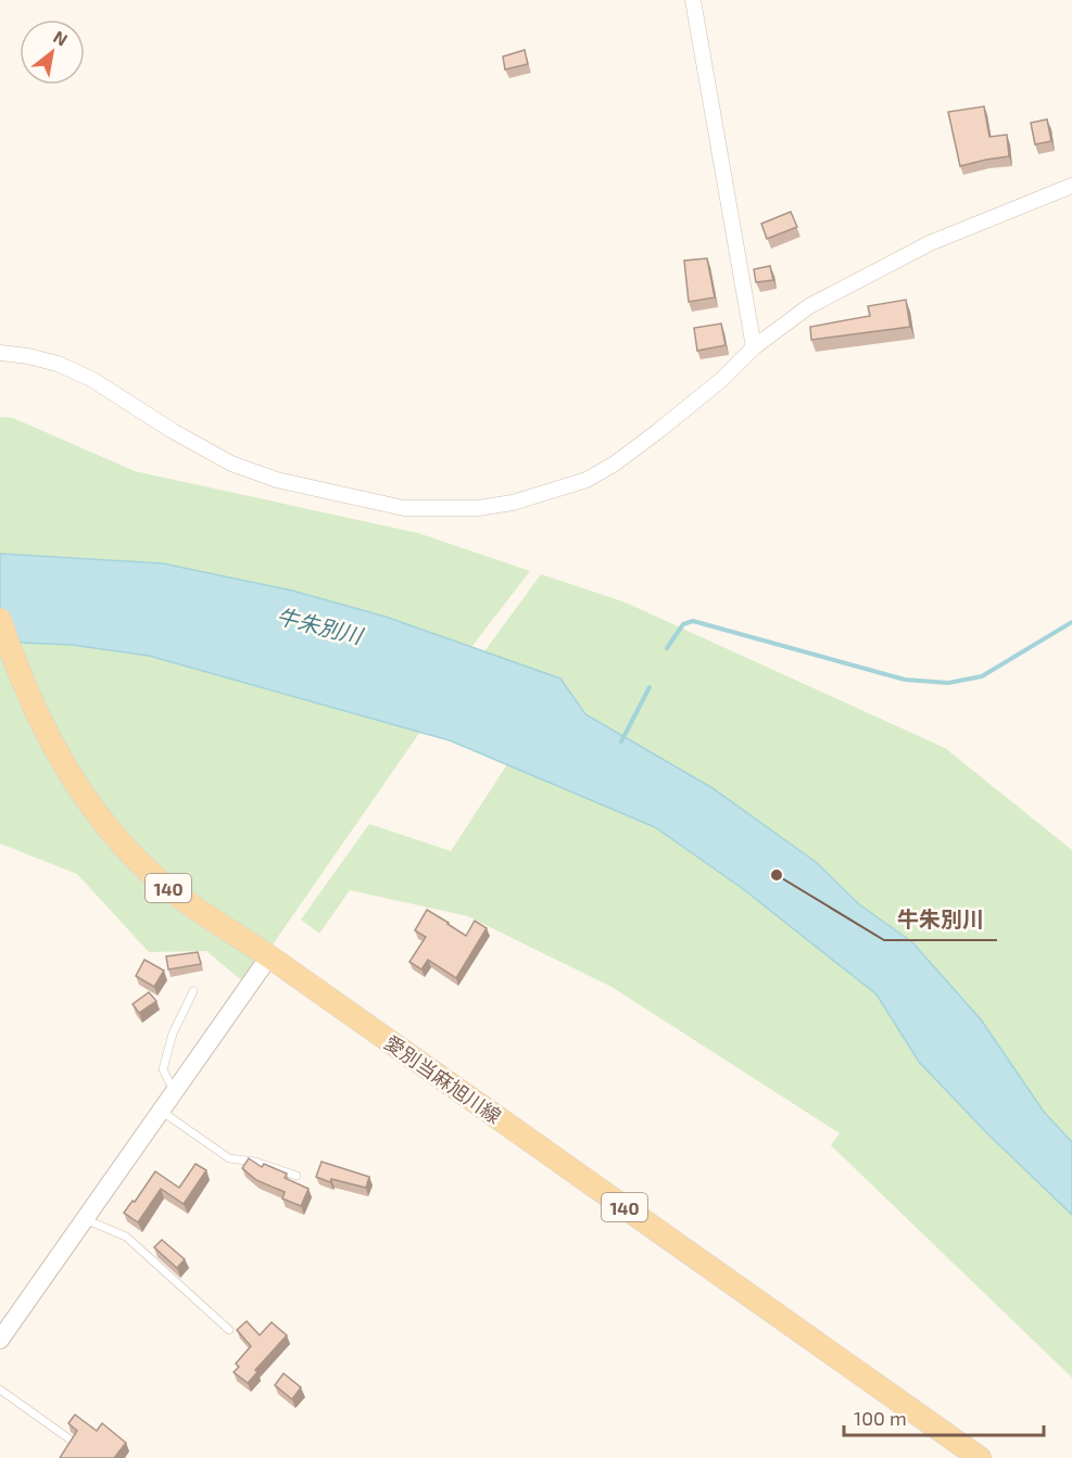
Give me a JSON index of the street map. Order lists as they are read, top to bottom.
{
  "streets": {
    "main road": ["140", "愛別当麻旭川線"]
  },
  "water": ["牛朱別川"],
  "places": ["牛朱別川"],
  "scale_bar": "100 m",
  "north": "top right"
}
